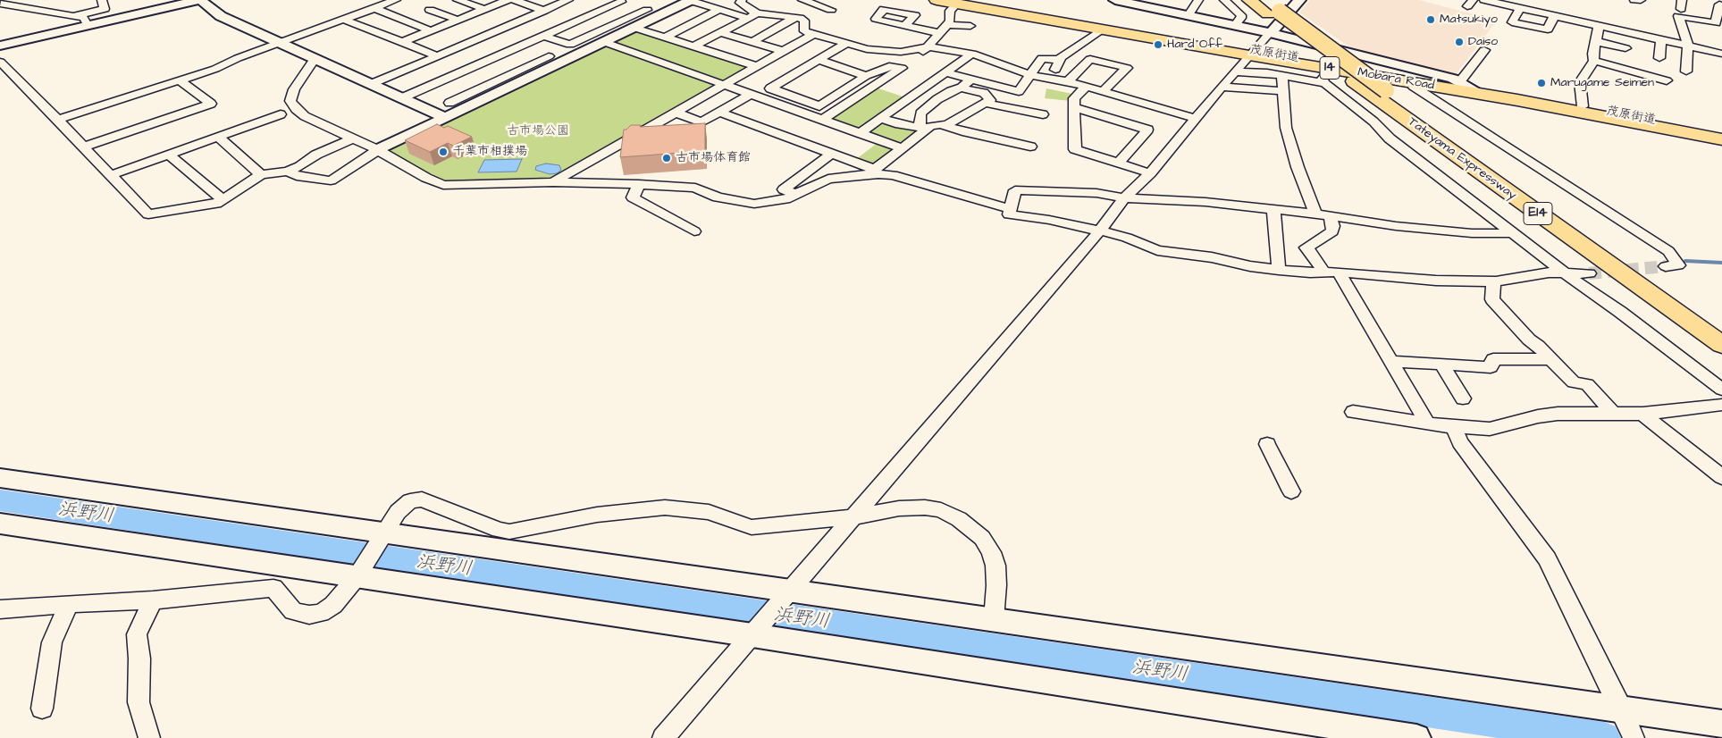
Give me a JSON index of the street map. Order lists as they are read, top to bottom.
{
  "streets": {
    "main road": [
      "茂原街道",
      "14",
      "Mobara Road",
      "Tateyama Expressway",
      "E14"
    ]
  },
  "crossings": [
    ["茂原街道", "Mobara Road"]
  ],
  "water": ["浜野川"],
  "parks": ["古市場公園"],
  "places": [
    "Matsukiyo",
    "Daiso",
    "Hard Off",
    "Marugame Seimen",
    "千葉市相撲場",
    "古市場体育館"
  ]
}
